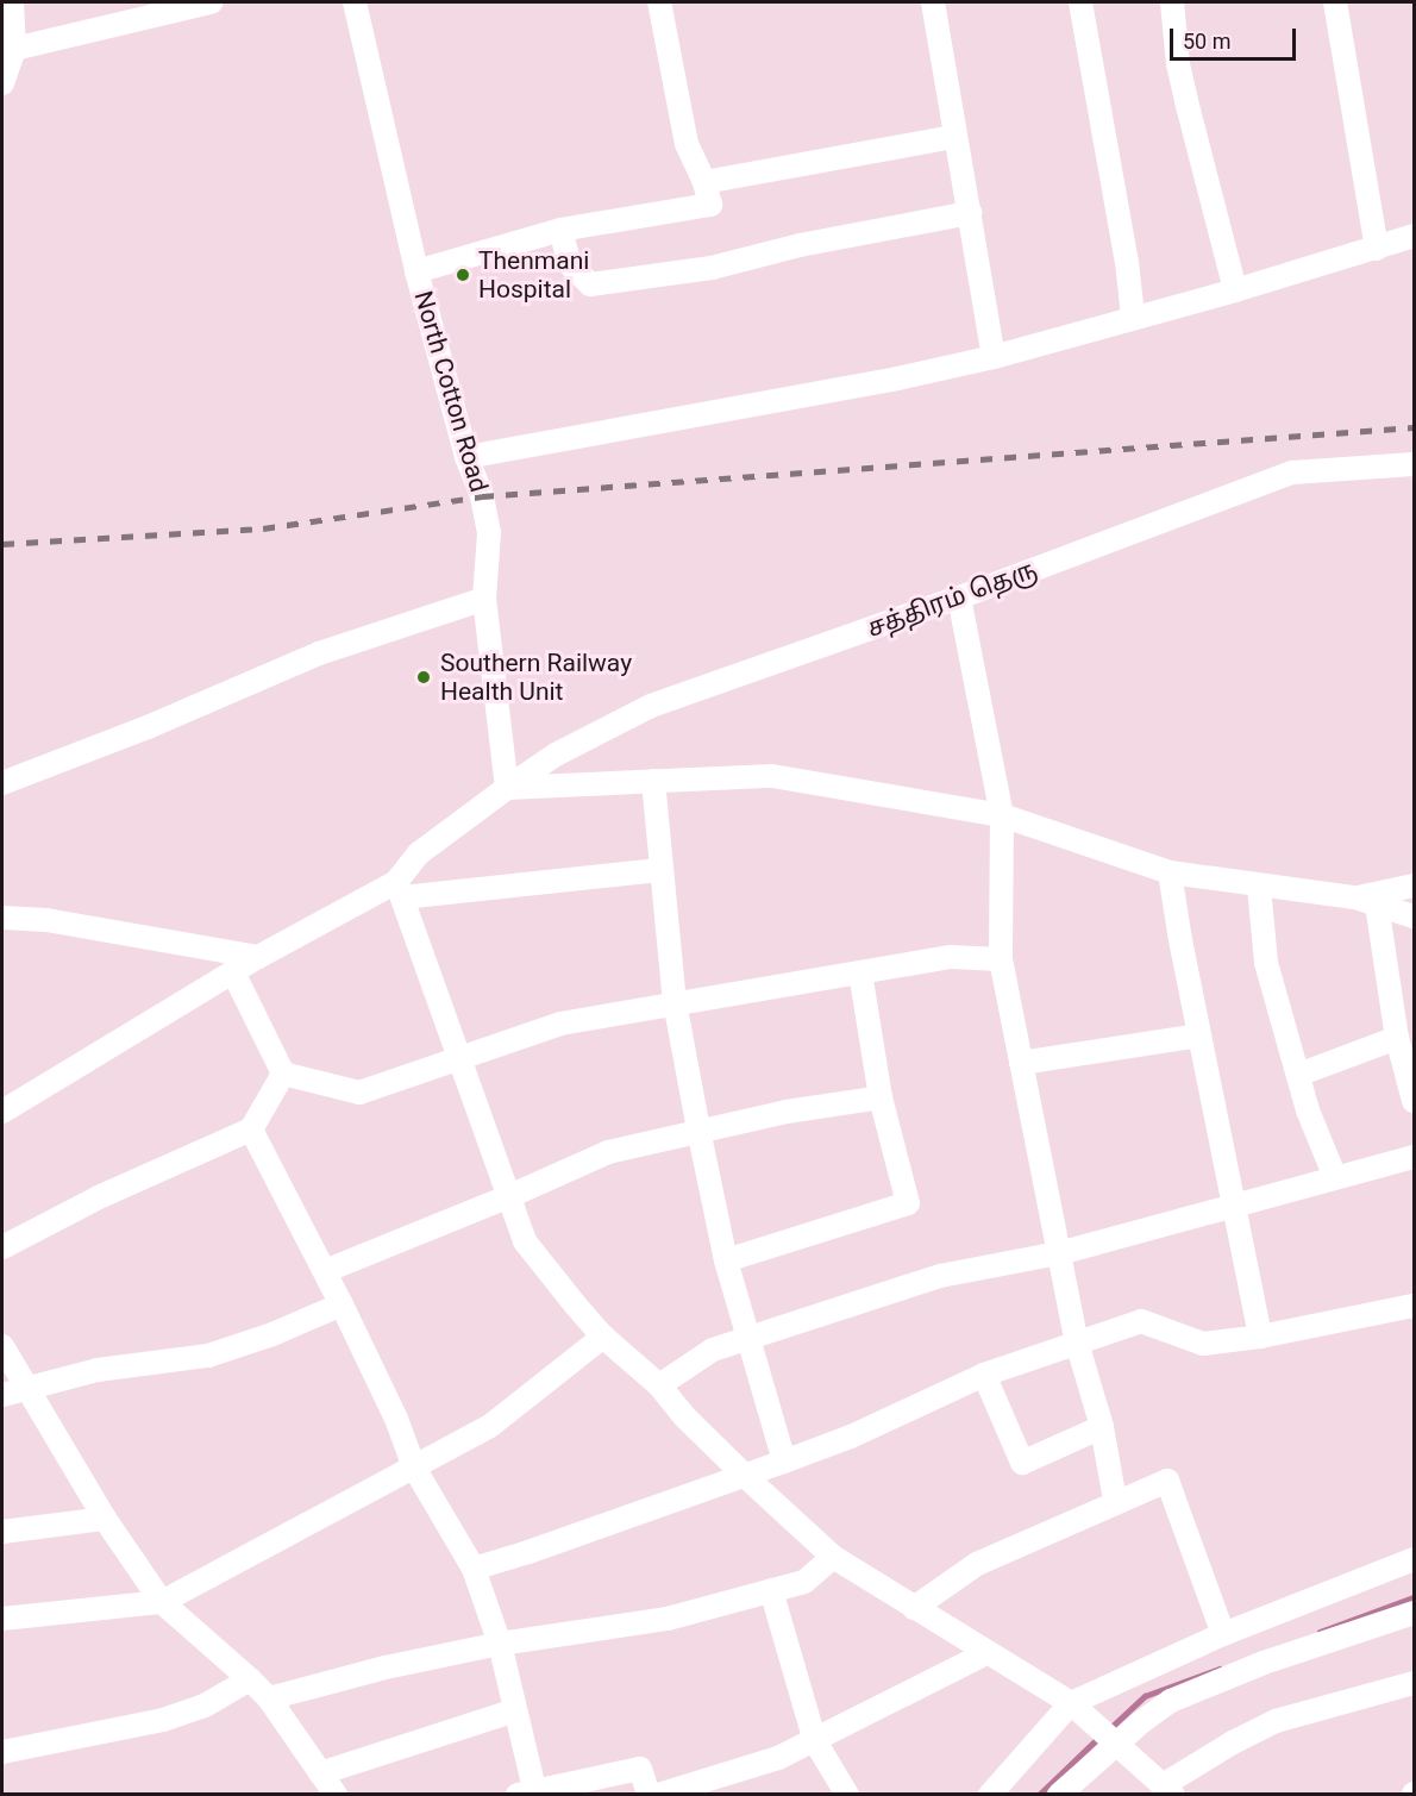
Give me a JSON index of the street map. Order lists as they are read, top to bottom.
{
  "streets": {
    "street": ["North Cotton Road", "சத்திரம் தெரு"]
  },
  "crossings": [
    ["North Cotton Road", "சத்திரம் தெரு"]
  ],
  "places": ["Thenmani Hospital", "Southern Railway Health Unit"],
  "scale_bar": "50 m"
}
